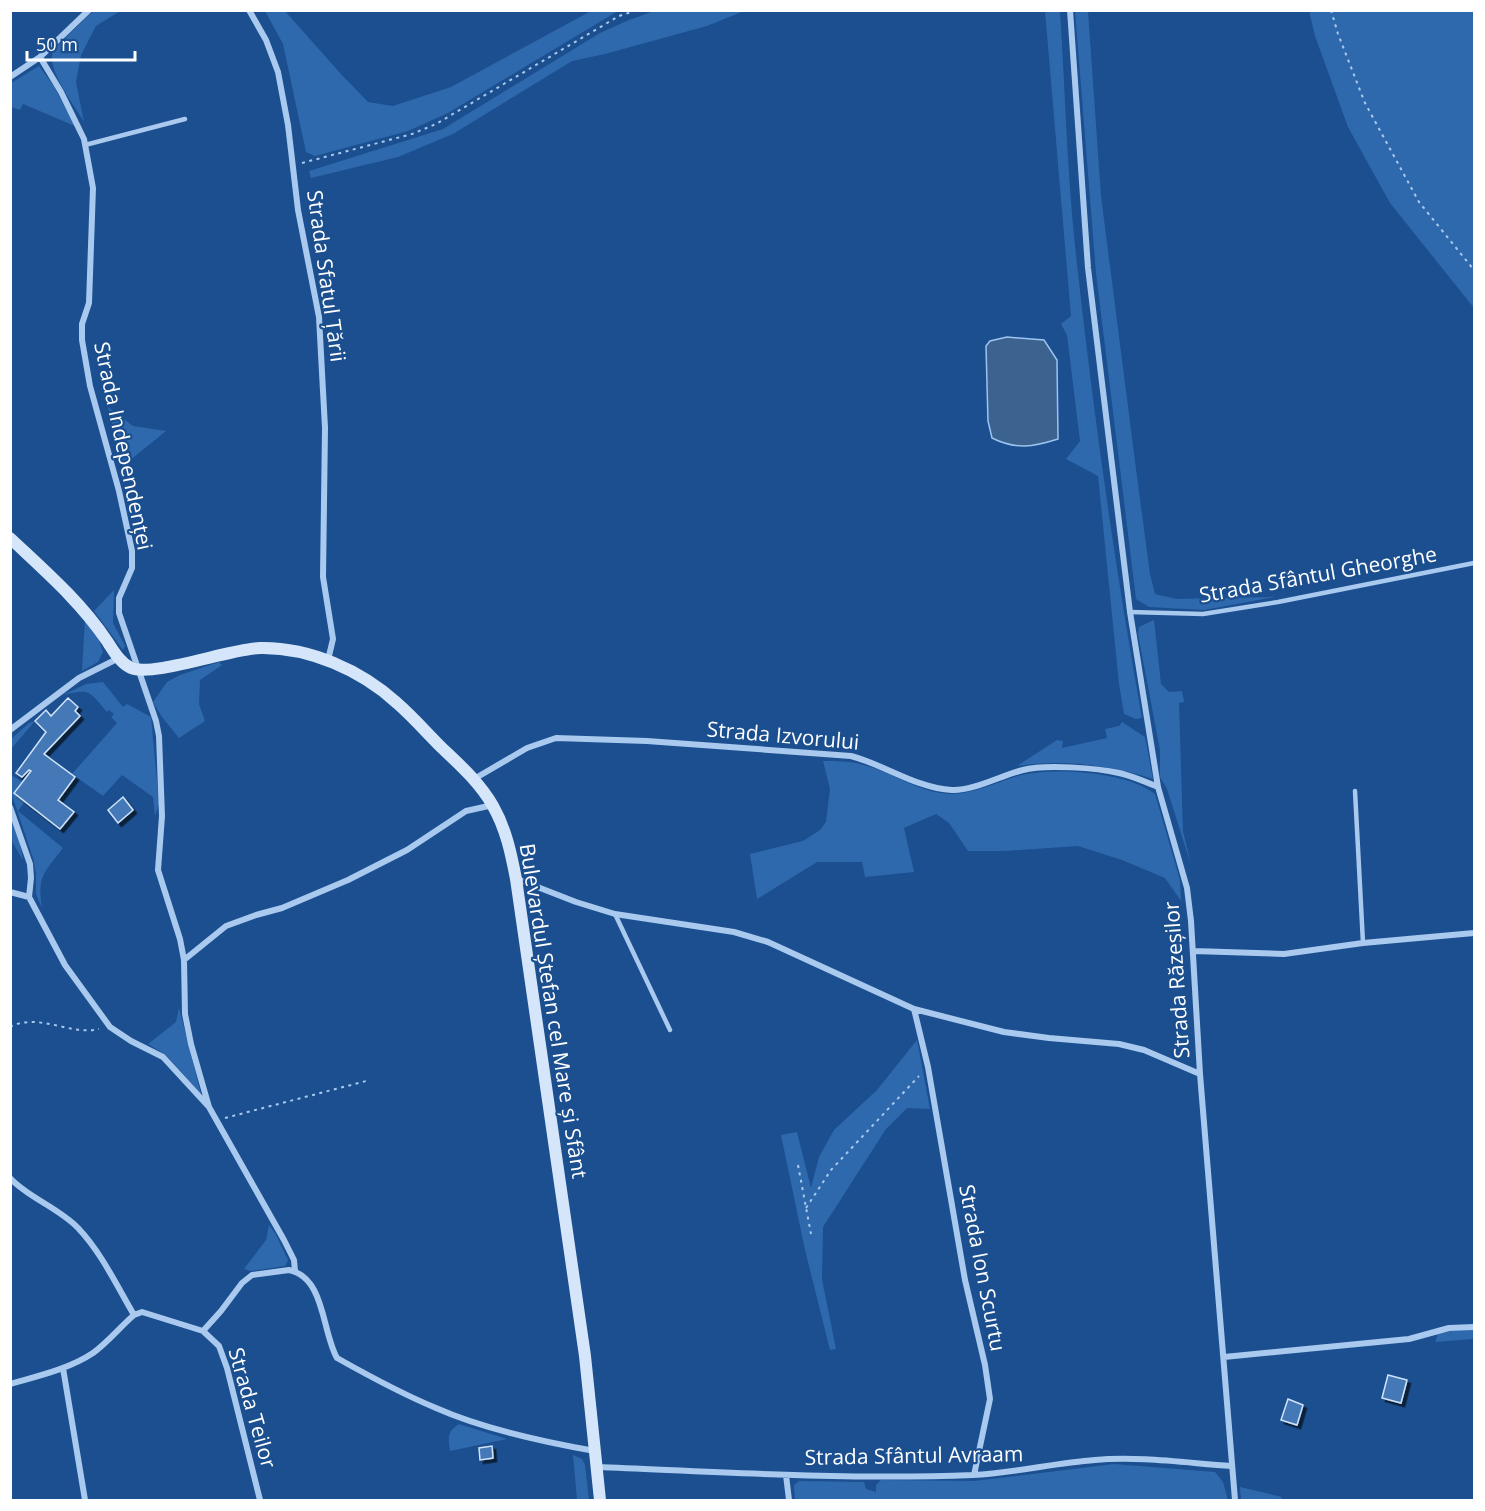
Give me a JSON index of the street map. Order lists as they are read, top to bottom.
{
  "streets": {
    "street": [
      "Strada Sfatul Țării",
      "Strada Independenței",
      "Strada Izvorului",
      "Strada Răzeșilor",
      "Bulevardul Ștefan cel Mare și Sfânt",
      "Strada Ion Scurtu",
      "Strada Teilor",
      "Strada Sfântul Avraam"
    ],
    "lane": ["Strada Sfântul Gheorghe"]
  },
  "crossings": [
    ["Strada Sfatul Țării", "Bulevardul Ștefan cel Mare și Sfânt"],
    ["Strada Independenței", "Bulevardul Ștefan cel Mare și Sfânt"],
    ["Strada Sfântul Gheorghe", "Strada Răzeșilor"],
    ["Strada Izvorului", "Strada Răzeșilor"],
    ["Strada Izvorului", "Bulevardul Ștefan cel Mare și Sfânt"],
    ["Strada Răzeșilor", "Strada Sfântul Avraam"],
    ["Bulevardul Ștefan cel Mare și Sfânt", "Strada Sfântul Avraam"],
    ["Strada Ion Scurtu", "Strada Sfântul Avraam"]
  ],
  "scale_bar": "50 m"
}
